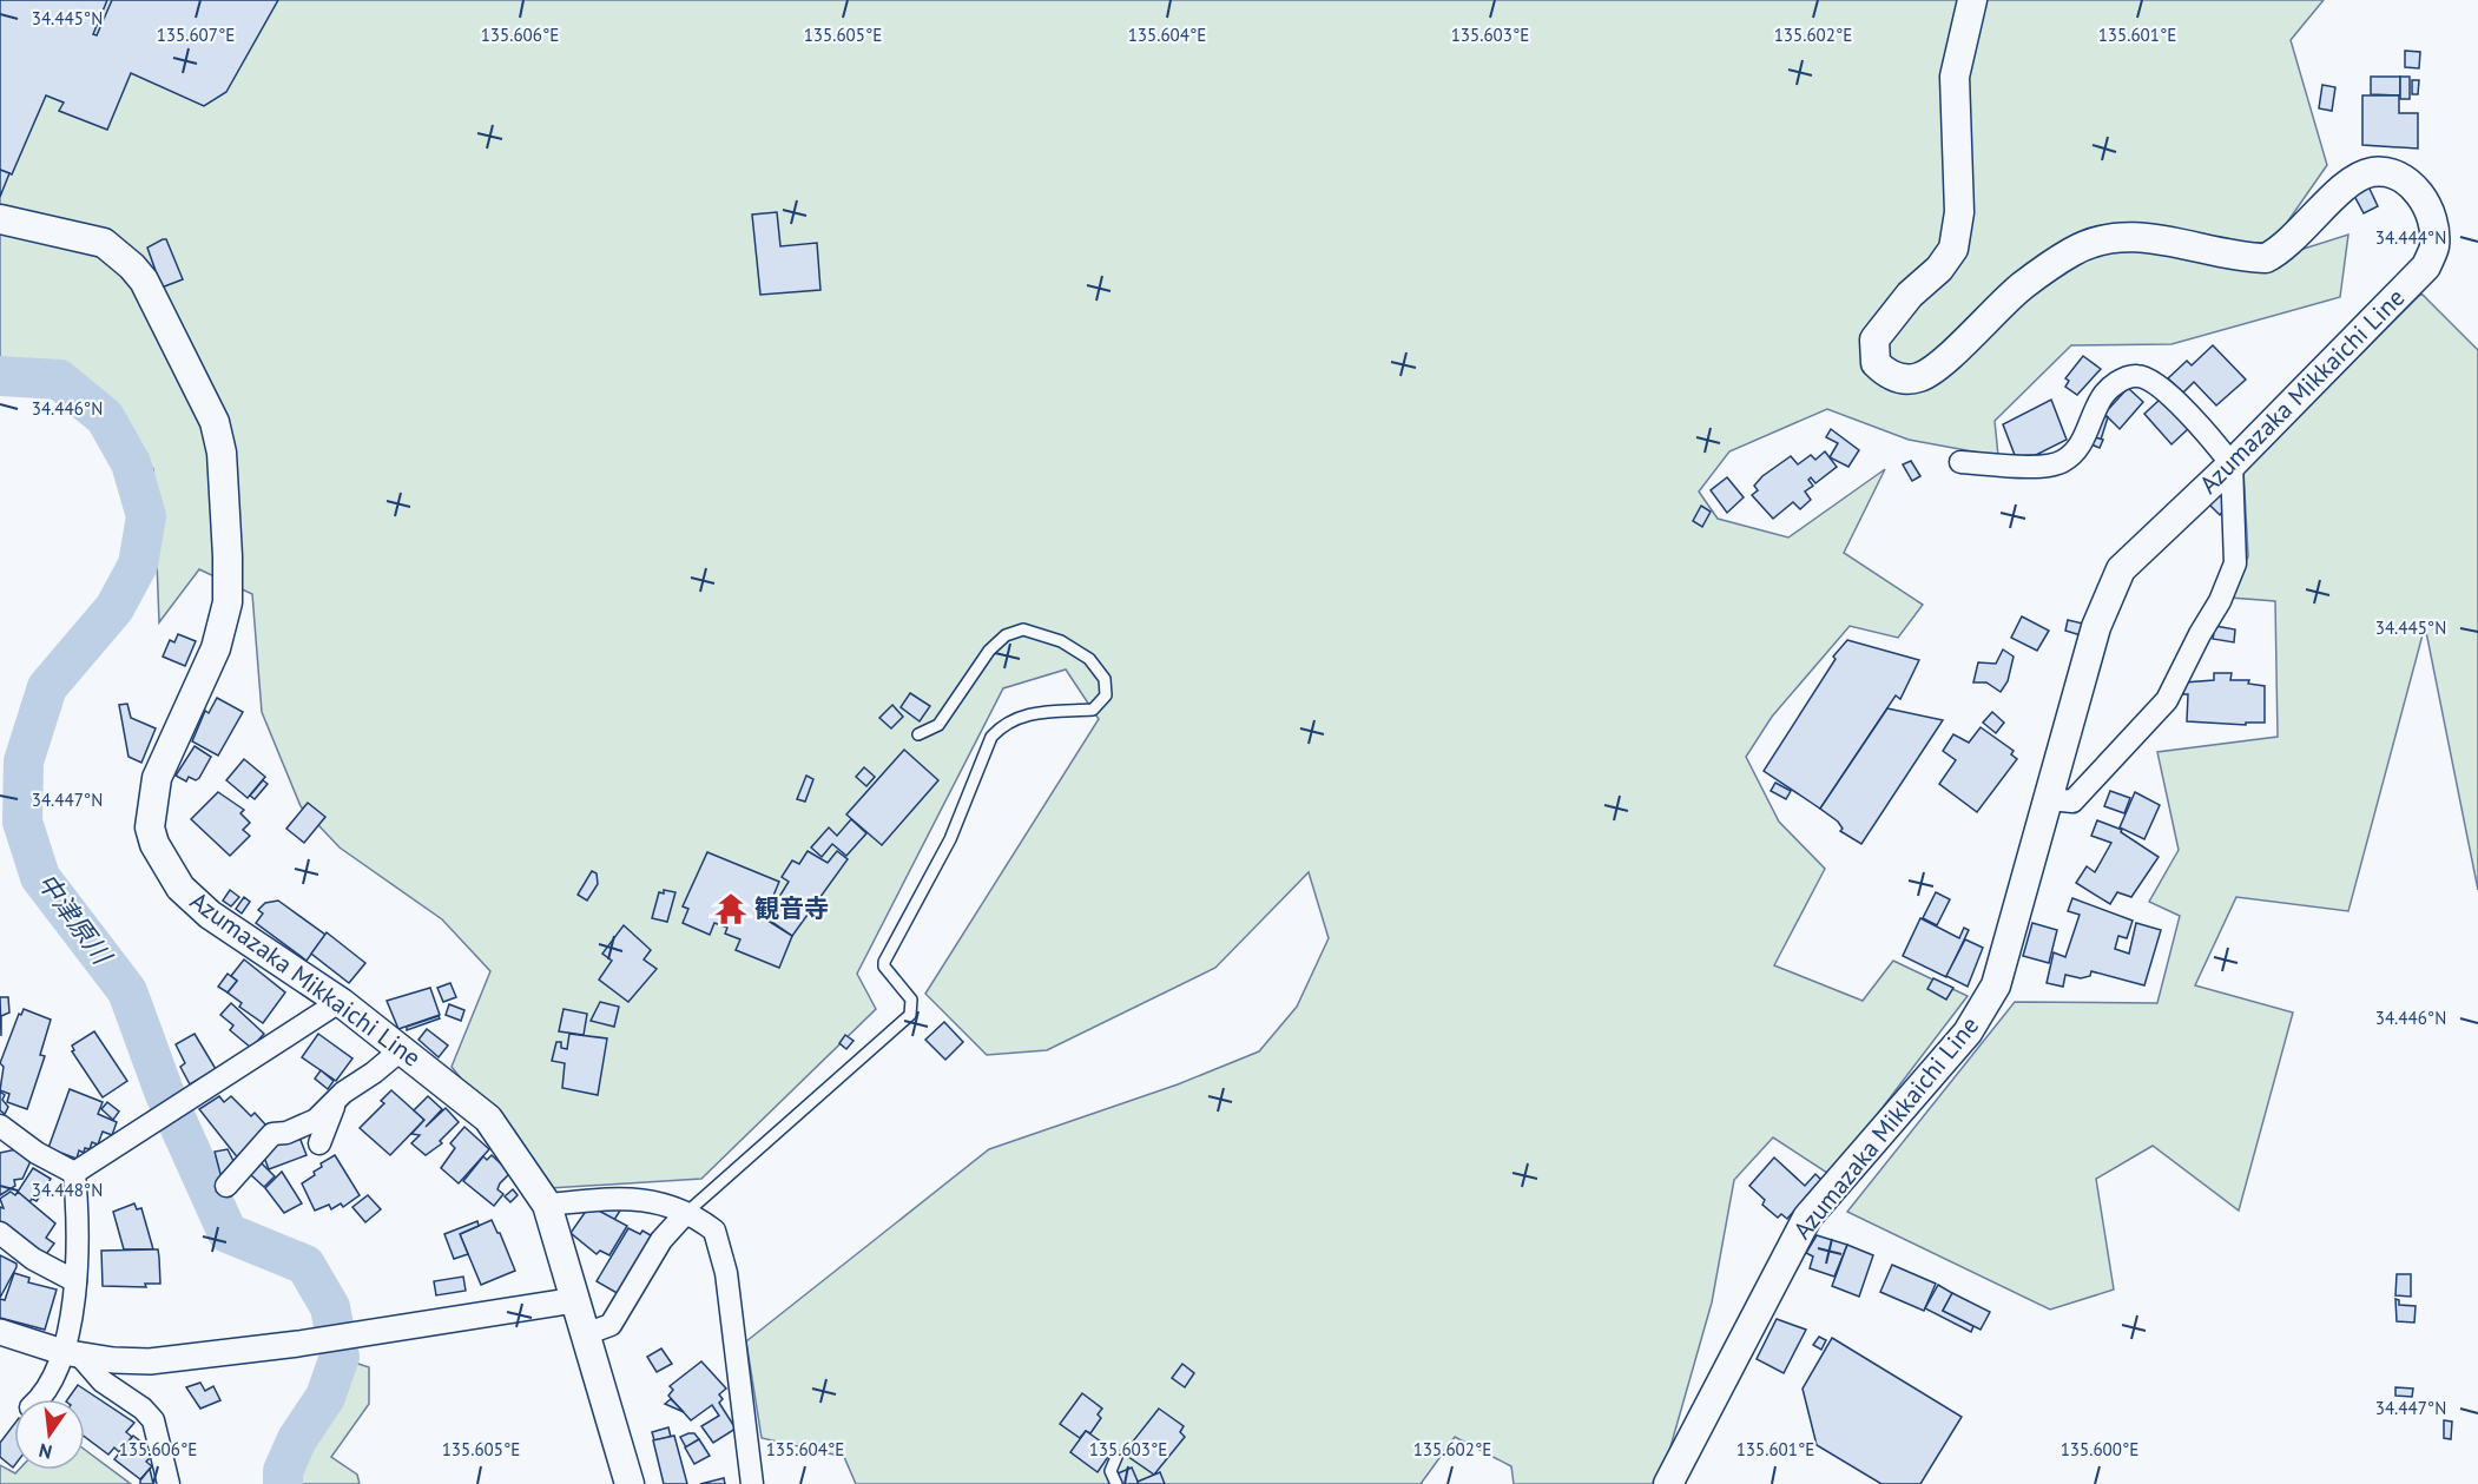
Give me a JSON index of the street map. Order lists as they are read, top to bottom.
{
  "streets": {
    "main road": ["Azumazaka Mikkaichi Line"]
  },
  "water": ["中津原川"],
  "places": {
    "temple": ["観音寺"]
  },
  "north": "bottom",
  "coordinates": [
    "34.445°N",
    "135.607°E",
    "135.606°E",
    "135.605°E",
    "135.604°E",
    "135.603°E",
    "135.602°E",
    "135.601°E",
    "34.444°N",
    "34.446°N",
    "34.447°N",
    "34.448°N",
    "135.600°E"
  ]
}
